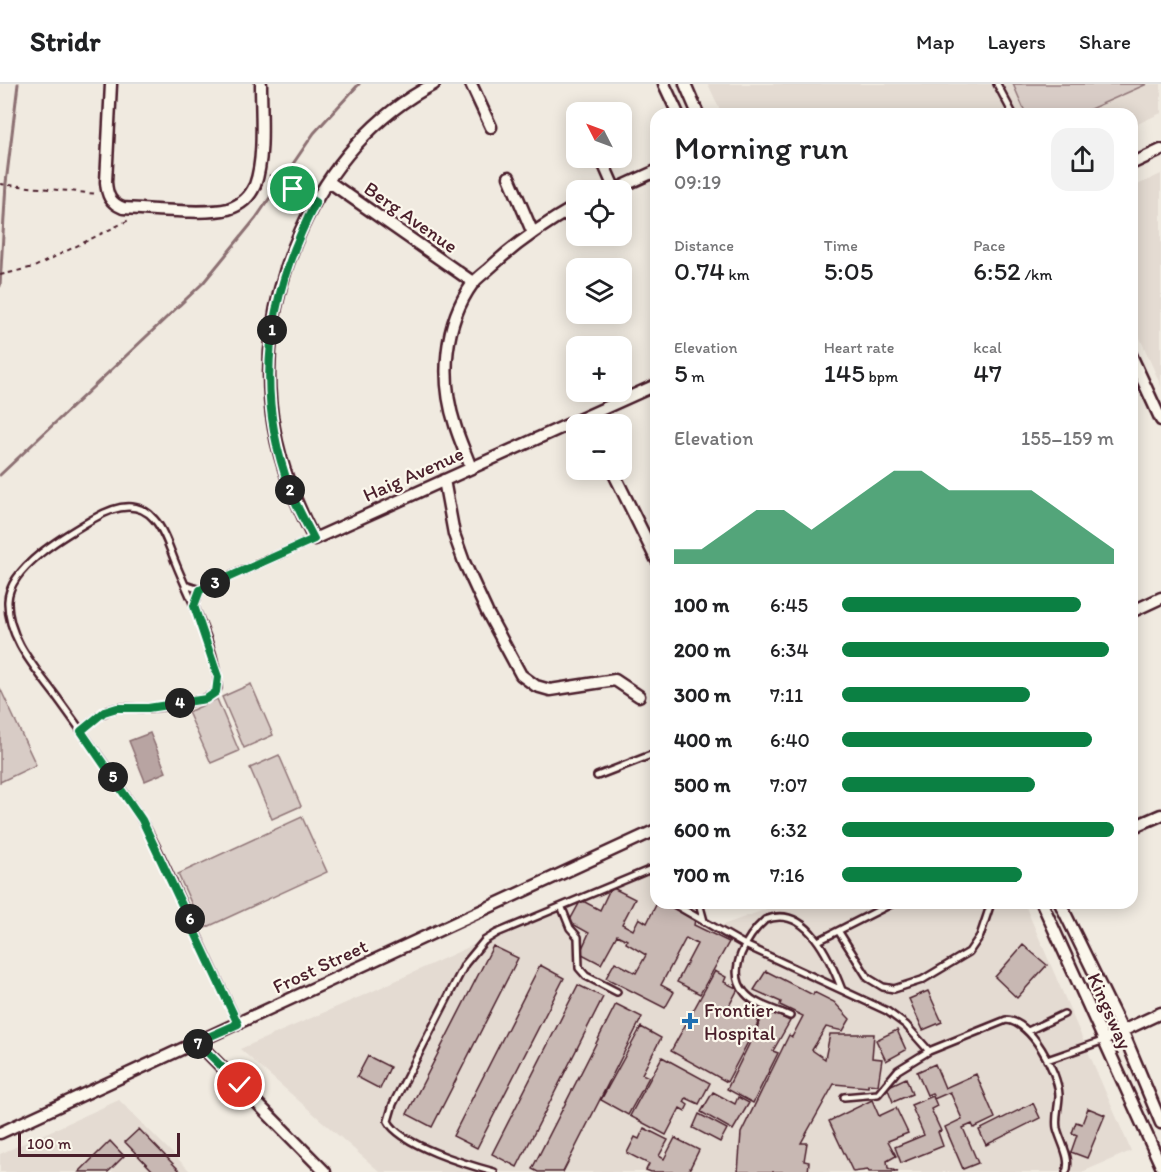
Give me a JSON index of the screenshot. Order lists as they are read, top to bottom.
{
  "streets": {
    "street": [
      "Berg Avenue",
      "Haig Avenue",
      "Frost Street",
      "Kingsway"
    ]
  },
  "places": {
    "health": ["Frontier Hospital"]
  },
  "scale_bar": "100 m",
  "north": "top left",
  "page": {
    "header": "Stridr",
    "nav": ["Map", "Layers", "Share"],
    "map_buttons": ["+", "−"],
    "heading": ["Morning run", "09:19"],
    "stats": [
      ["Distance", "0.74 km"],
      ["Time", "5:05"],
      ["Pace", "6:52 /km"],
      ["Elevation", "5 m"],
      ["Heart rate", "145 bpm"],
      ["kcal", "47"]
    ],
    "pins": [
      "1",
      "2",
      "3",
      "4",
      "5",
      "6",
      "7"
    ],
    "chart": ["Elevation", "155–159 m"],
    "list": [
      {
        "name": "100 m",
        "note": "6:45"
      },
      {
        "name": "200 m",
        "note": "6:34"
      },
      {
        "name": "300 m",
        "note": "7:11"
      },
      {
        "name": "400 m",
        "note": "6:40"
      },
      {
        "name": "500 m",
        "note": "7:07"
      },
      {
        "name": "600 m",
        "note": "6:32"
      },
      {
        "name": "700 m",
        "note": "7:16"
      }
    ],
    "scale": "100 m"
  }
}
